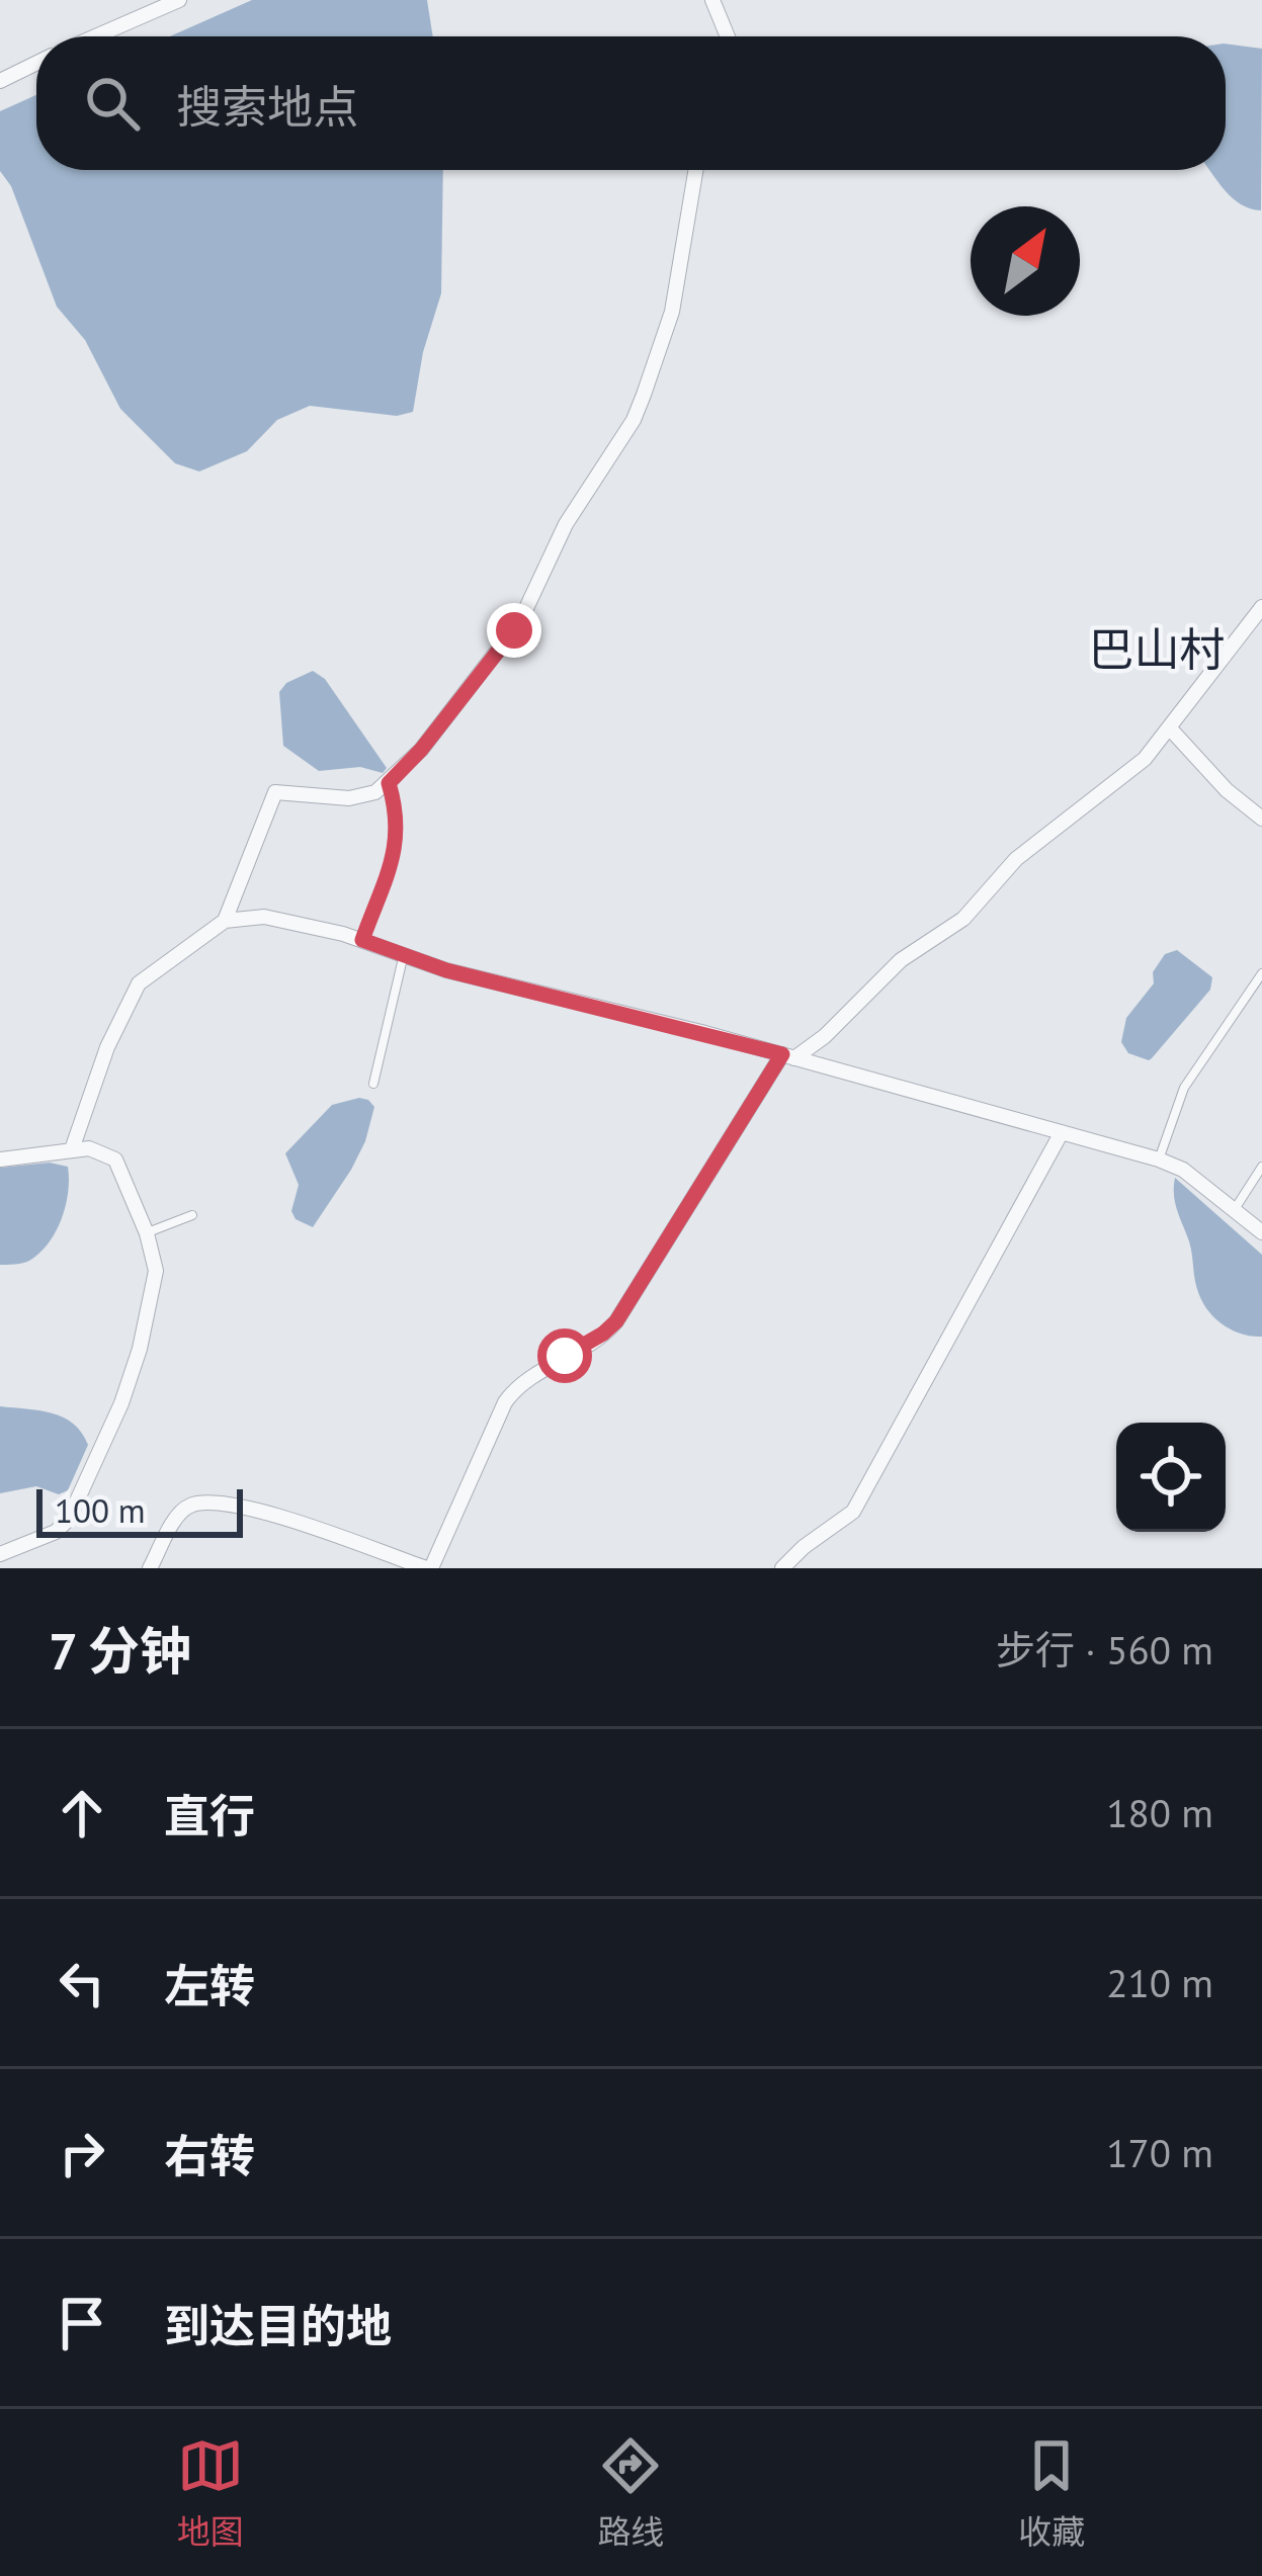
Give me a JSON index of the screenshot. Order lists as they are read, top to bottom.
{
  "districts": ["巴山村"],
  "scale_bar": "100 m",
  "north": "top right",
  "page": {
    "search": "搜索地点",
    "scale": "100 m",
    "heading": ["7 分钟", "步行 · 560 m"],
    "list": [
      ["直行", "180 m"],
      ["左转", "210 m"],
      ["右转", "170 m"],
      "到达目的地"
    ],
    "nav": ["地图", "路线", "收藏"]
  }
}
